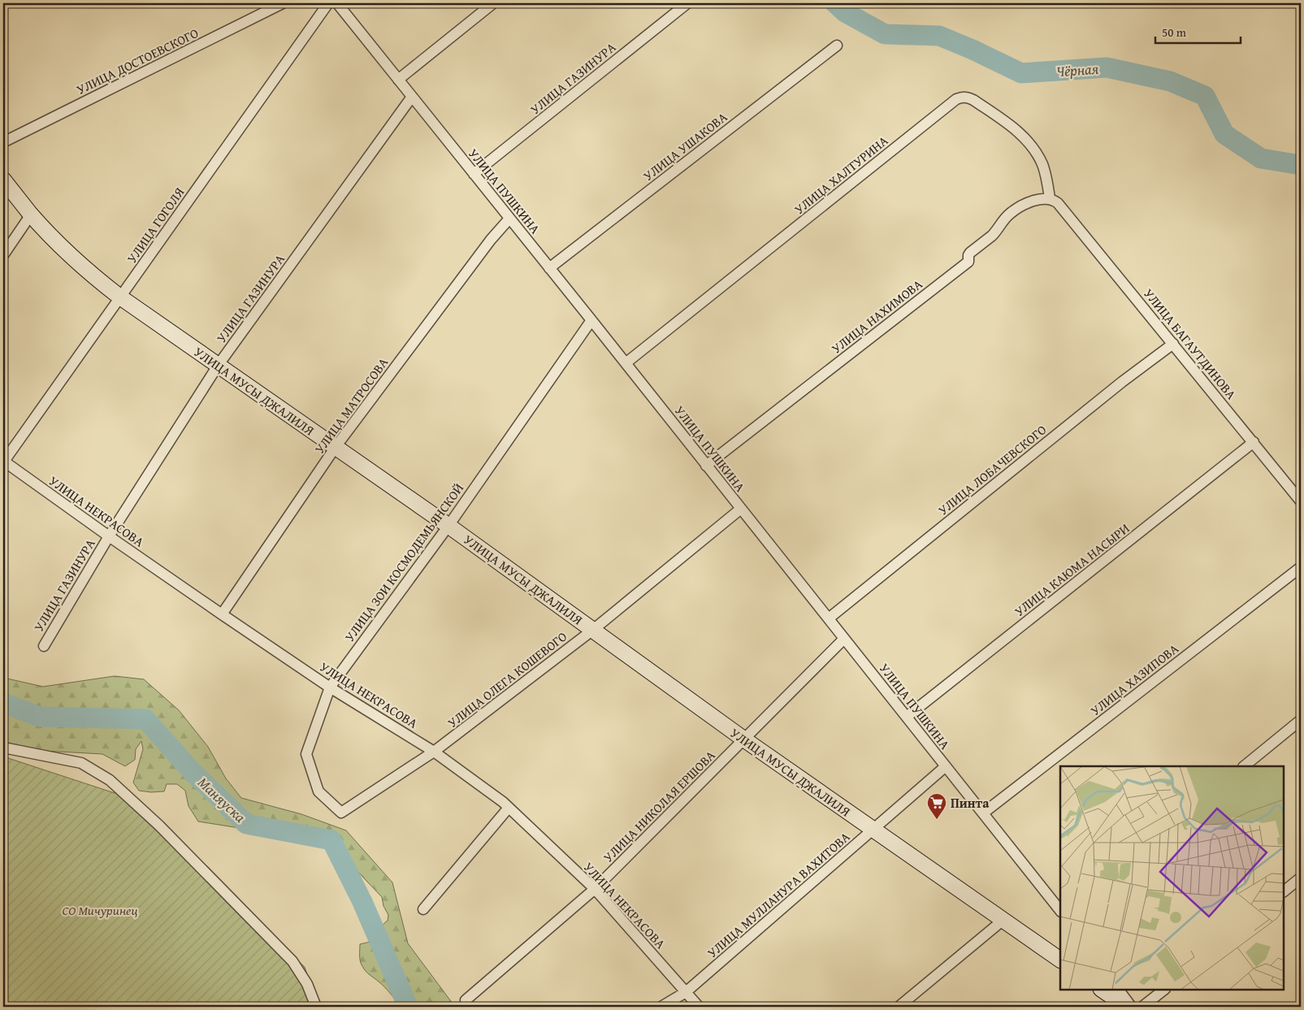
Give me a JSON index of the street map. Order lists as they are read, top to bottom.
{
  "streets": {
    "main road": ["УЛИЦА МУСЫ ДЖАЛИЛЯ"],
    "street": [
      "УЛИЦА ДОСТОЕВСКОГО",
      "УЛИЦА ГАЗИНУРА",
      "УЛИЦА УШАКОВА",
      "УЛИЦА ХАЛТУРИНА",
      "УЛИЦА ПУШКИНА",
      "УЛИЦА ГОГОЛЯ",
      "УЛИЦА НАХИМОВА",
      "УЛИЦА БАГАУТДИНОВА",
      "УЛИЦА МАТРОСОВА",
      "УЛИЦА ЛОБАЧЕВСКОГО",
      "УЛИЦА НЕКРАСОВА",
      "УЛИЦА ЗОИ КОСМОДЕМЬЯНСКОЙ",
      "УЛИЦА КАЮМА НАСЫРИ",
      "УЛИЦА ОЛЕГА КОШЕВОГО",
      "УЛИЦА ХАЗИПОВА",
      "УЛИЦА НИКОЛАЯ ЕРШОВА",
      "УЛИЦА МУЛЛАНУРА ВАХИТОВА"
    ]
  },
  "crossings": [
    ["УЛИЦА ГАЗИНУРА", "УЛИЦА ПУШКИНА"],
    ["УЛИЦА ГАЗИНУРА", "УЛИЦА МУСЫ ДЖАЛИЛЯ"],
    ["УЛИЦА ГАЗИНУРА", "УЛИЦА НЕКРАСОВА"],
    ["УЛИЦА УШАКОВА", "УЛИЦА ПУШКИНА"],
    ["УЛИЦА ХАЛТУРИНА", "УЛИЦА ПУШКИНА"],
    ["УЛИЦА ХАЛТУРИНА", "УЛИЦА НАХИМОВА"],
    ["УЛИЦА ХАЛТУРИНА", "УЛИЦА БАГАУТДИНОВА"],
    ["УЛИЦА ПУШКИНА", "УЛИЦА НАХИМОВА"],
    ["УЛИЦА ПУШКИНА", "УЛИЦА МАТРОСОВА"],
    ["УЛИЦА ПУШКИНА", "УЛИЦА ЛОБАЧЕВСКОГО"],
    ["УЛИЦА ПУШКИНА", "УЛИЦА ЗОИ КОСМОДЕМЬЯНСКОЙ"],
    ["УЛИЦА ПУШКИНА", "УЛИЦА КАЮМА НАСЫРИ"],
    ["УЛИЦА ПУШКИНА", "УЛИЦА ОЛЕГА КОШЕВОГО"],
    ["УЛИЦА ПУШКИНА", "УЛИЦА ХАЗИПОВА"],
    ["УЛИЦА ПУШКИНА", "УЛИЦА НИКОЛАЯ ЕРШОВА"],
    ["УЛИЦА ПУШКИНА", "УЛИЦА МУЛЛАНУРА ВАХИТОВА"],
    ["УЛИЦА ГОГОЛЯ", "УЛИЦА МУСЫ ДЖАЛИЛЯ"],
    ["УЛИЦА ГОГОЛЯ", "УЛИЦА НЕКРАСОВА"],
    ["УЛИЦА НАХИМОВА", "УЛИЦА БАГАУТДИНОВА"],
    ["УЛИЦА БАГАУТДИНОВА", "УЛИЦА ЛОБАЧЕВСКОГО"],
    ["УЛИЦА БАГАУТДИНОВА", "УЛИЦА КАЮМА НАСЫРИ"],
    ["УЛИЦА МУСЫ ДЖАЛИЛЯ", "УЛИЦА МАТРОСОВА"],
    ["УЛИЦА МУСЫ ДЖАЛИЛЯ", "УЛИЦА ЗОИ КОСМОДЕМЬЯНСКОЙ"],
    ["УЛИЦА МУСЫ ДЖАЛИЛЯ", "УЛИЦА ОЛЕГА КОШЕВОГО"],
    ["УЛИЦА МУСЫ ДЖАЛИЛЯ", "УЛИЦА НИКОЛАЯ ЕРШОВА"],
    ["УЛИЦА МУСЫ ДЖАЛИЛЯ", "УЛИЦА МУЛЛАНУРА ВАХИТОВА"],
    ["УЛИЦА МАТРОСОВА", "УЛИЦА НЕКРАСОВА"],
    ["УЛИЦА НЕКРАСОВА", "УЛИЦА ЗОИ КОСМОДЕМЬЯНСКОЙ"],
    ["УЛИЦА НЕКРАСОВА", "УЛИЦА ОЛЕГА КОШЕВОГО"],
    ["УЛИЦА НЕКРАСОВА", "УЛИЦА НИКОЛАЯ ЕРШОВА"],
    ["УЛИЦА НЕКРАСОВА", "УЛИЦА МУЛЛАНУРА ВАХИТОВА"],
    ["УЛИЦА ЗОИ КОСМОДЕМЬЯНСКОЙ", "УЛИЦА ОЛЕГА КОШЕВОГО"]
  ],
  "water": ["Чёрная", "Маняуска"],
  "parks": ["СО Мичуринец"],
  "places": {
    "supermarket": ["Пинта"]
  },
  "scale_bar": "50 m"
}
